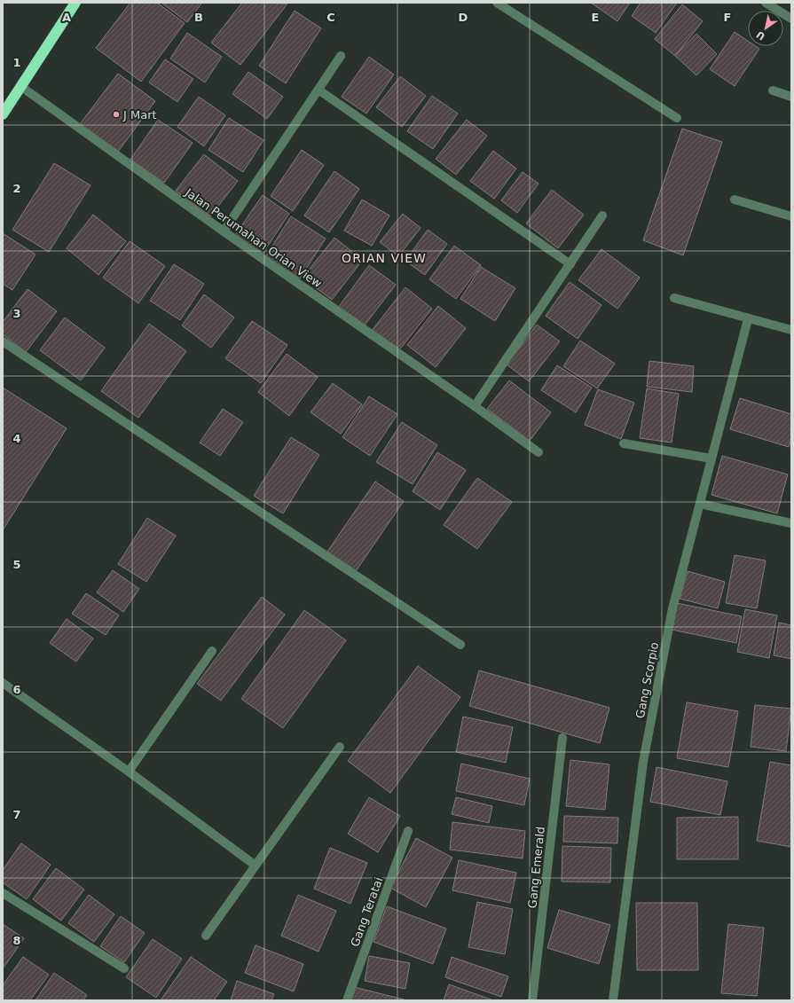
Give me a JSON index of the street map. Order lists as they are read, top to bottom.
{
  "streets": {
    "street": [
      "Jalan Perumahan Orian View",
      "Gang Scorpio",
      "Gang Emerald",
      "Gang Teratai"
    ]
  },
  "districts": ["ORIAN VIEW"],
  "places": ["J Mart"],
  "north": "bottom left",
  "grid": {
    "columns": [
      "A",
      "B",
      "C",
      "D",
      "E",
      "F"
    ],
    "rows": [
      "1",
      "2",
      "3",
      "4",
      "5",
      "6",
      "7",
      "8"
    ]
  }
}
